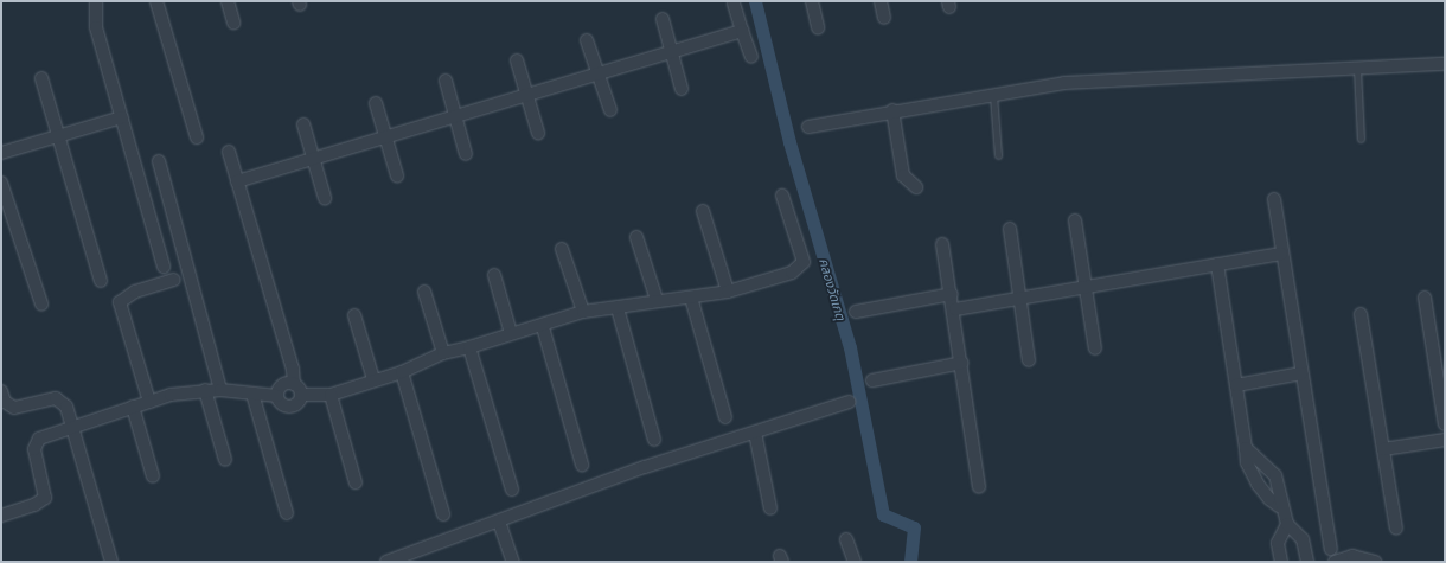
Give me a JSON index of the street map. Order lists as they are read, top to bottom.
{
  "water": ["คลองวัดเกตุ"]
}
